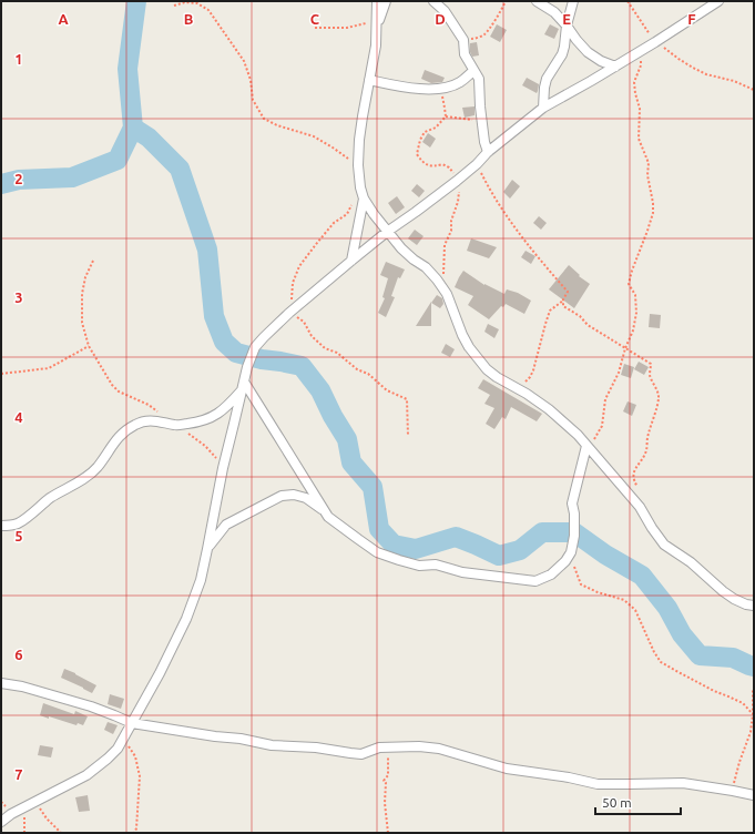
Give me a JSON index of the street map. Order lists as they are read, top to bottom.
{
  "scale_bar": "50 m",
  "grid": {
    "columns": [
      "A",
      "B",
      "C",
      "D",
      "E",
      "F"
    ],
    "rows": [
      "1",
      "2",
      "3",
      "4",
      "5",
      "6",
      "7"
    ]
  }
}
